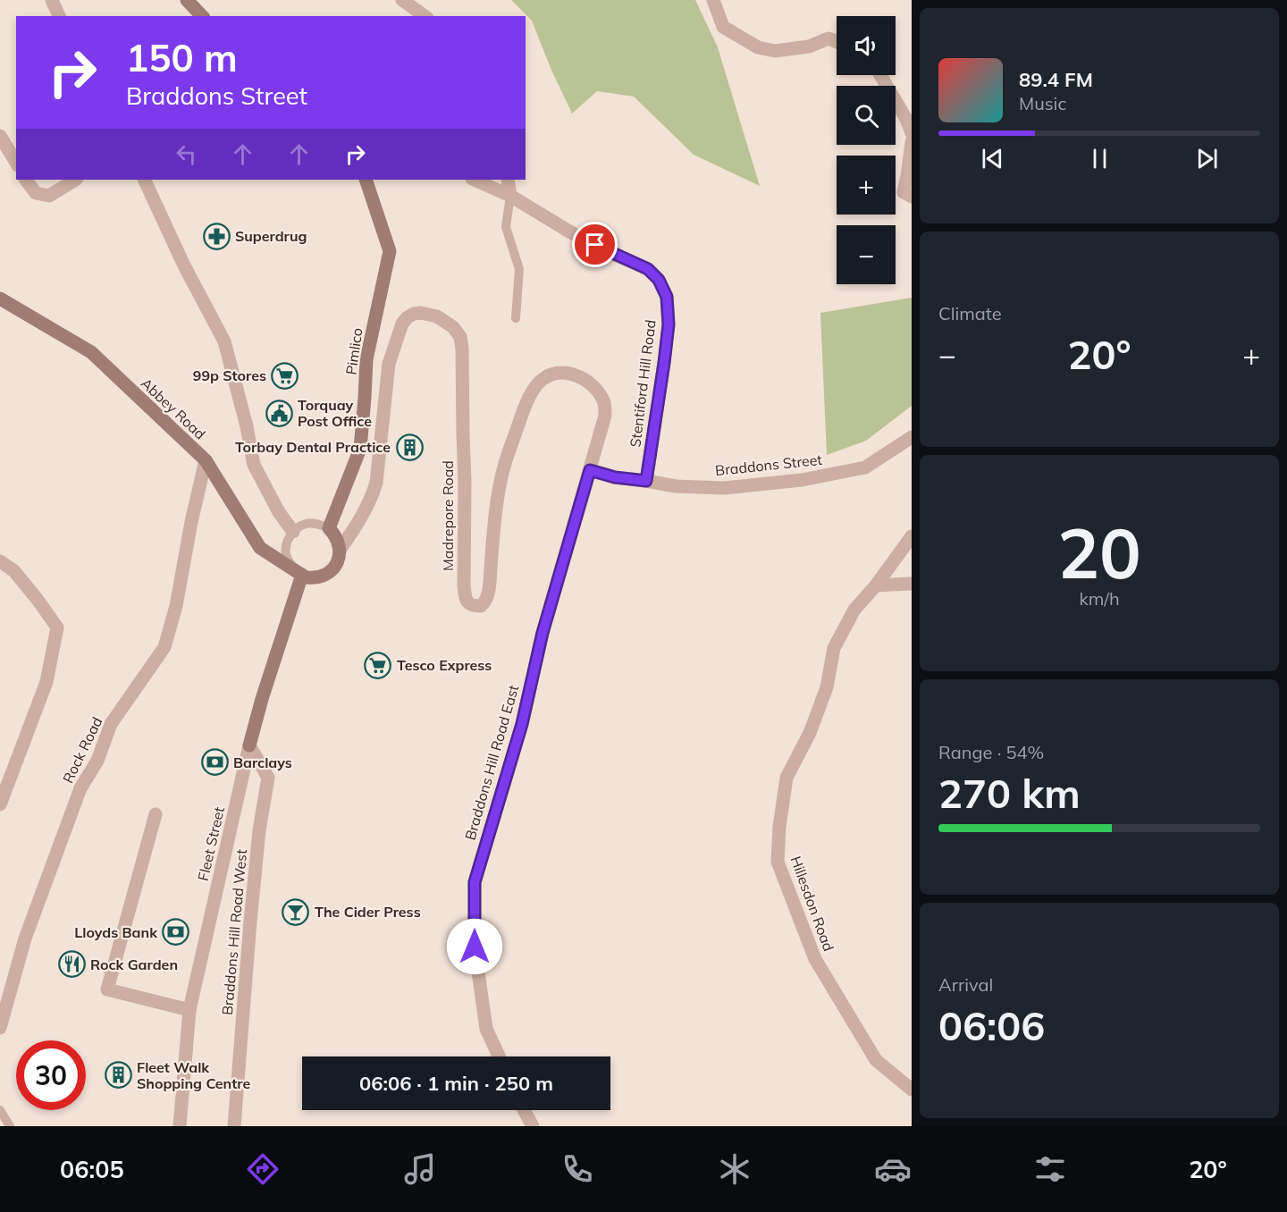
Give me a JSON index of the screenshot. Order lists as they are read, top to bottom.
{
  "streets": {
    "street": [
      "Pimlico",
      "Stentiford Hill Road",
      "Abbey Road",
      "Braddons Street",
      "Madrepore Road",
      "Rock Road",
      "Braddons Hill Road East",
      "Fleet Street",
      "Hillesdon Road",
      "Braddons Hill Road West"
    ]
  },
  "crossings": [
    ["Pimlico", "Abbey Road"],
    ["Pimlico", "Madrepore Road"],
    ["Pimlico", "Fleet Street"],
    ["Stentiford Hill Road", "Braddons Street"],
    ["Abbey Road", "Madrepore Road"],
    ["Abbey Road", "Rock Road"],
    ["Abbey Road", "Fleet Street"],
    ["Braddons Street", "Madrepore Road"],
    ["Braddons Street", "Braddons Hill Road East"],
    ["Madrepore Road", "Braddons Hill Road East"],
    ["Madrepore Road", "Fleet Street"],
    ["Fleet Street", "Braddons Hill Road West"]
  ],
  "places": {
    "pharmacy": ["Superdrug"],
    "supermarket": ["99p Stores", "Tesco Express"],
    "public building": ["Torquay Post Office"],
    "building": ["Torbay Dental Practice", "Fleet Walk Shopping Centre"],
    "bank": ["Barclays", "Lloyds Bank"],
    "bar": ["The Cider Press"],
    "restaurant": ["Rock Garden"]
  },
  "page": {
    "map_buttons": ["+", "−"],
    "turn": ["150 m", "Braddons Street"],
    "song": ["89.4 FM", "Music"],
    "tile": [
      "Climate",
      ["20", "km/h"],
      ["Range · 54%", "270 km"],
      ["Arrival", "06:06"]
    ],
    "heat": ["−", "20°", "+"],
    "limit": "30",
    "trip": "06:06 · 1 min · 250 m",
    "tabs": ["06:05", "20°"]
  }
}
